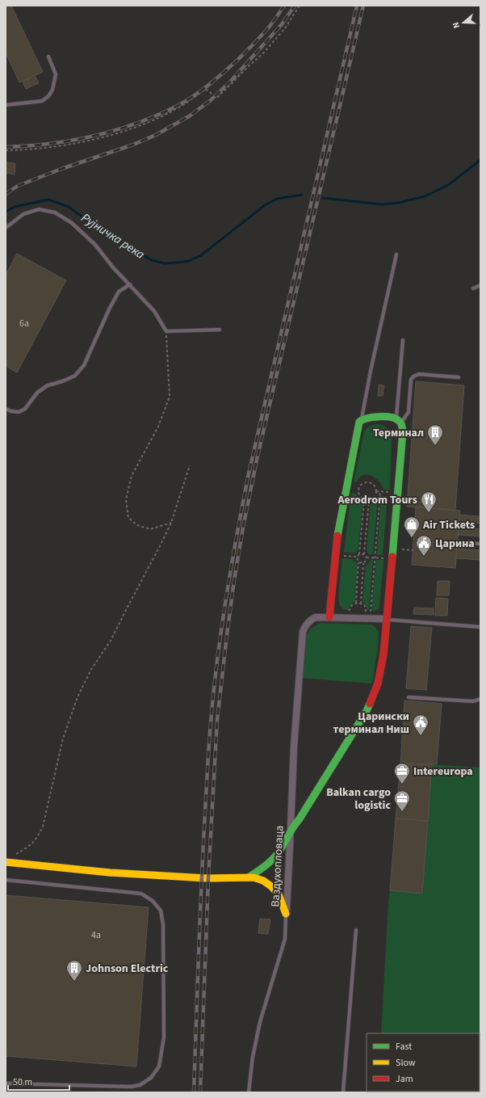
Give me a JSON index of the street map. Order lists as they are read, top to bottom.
{
  "streets": {
    "street": ["Ваздухопловаца"]
  },
  "water": ["Рујничка река"],
  "places": {
    "building": ["Терминал", "Johnson Electric"],
    "restaurant": ["Aerodrom Tours"],
    "shop": ["Air Tickets"],
    "public building": ["Царина", "Царински терминал Ниш"],
    "office": ["Intereuropa", "Balkan cargo logistic"]
  },
  "house_numbers": ["6a", "4a"],
  "legend": ["Fast", "Slow", "Jam"],
  "scale_bar": "50 m",
  "north": "left"
}
